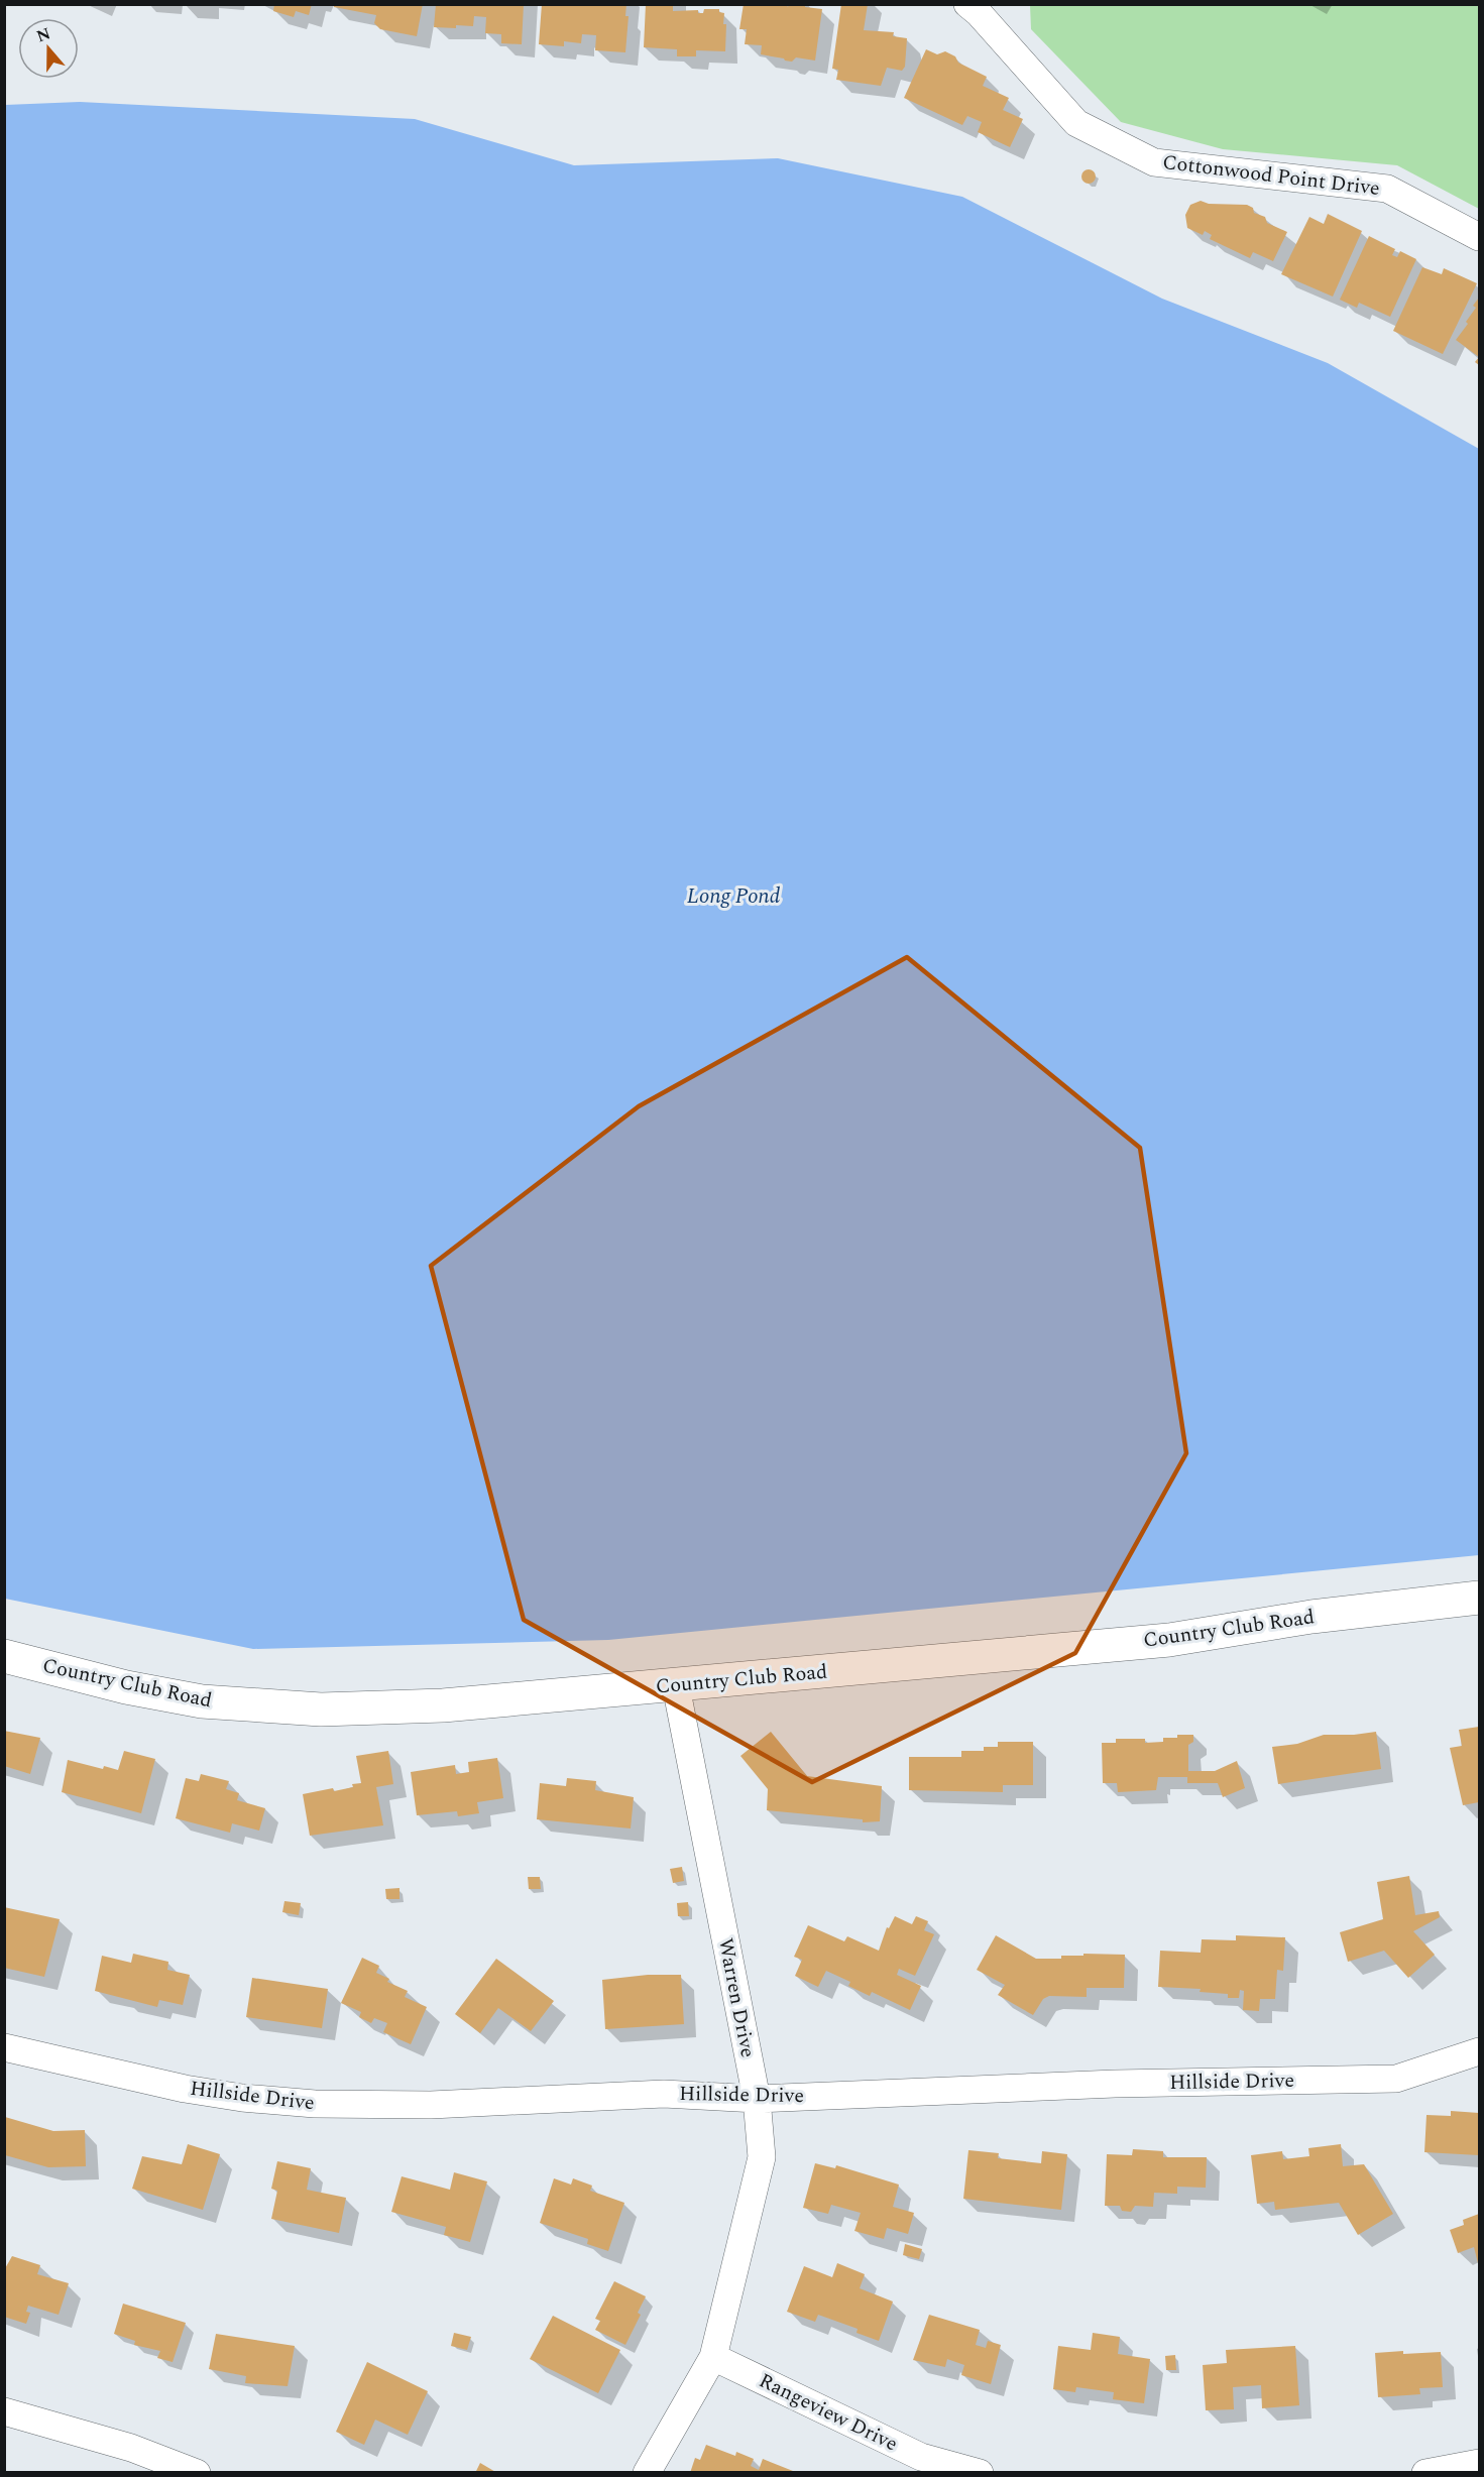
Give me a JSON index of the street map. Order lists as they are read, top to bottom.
{
  "streets": {
    "street": [
      "Cottonwood Point Drive",
      "Country Club Road",
      "Warren Drive",
      "Hillside Drive",
      "Rangeview Drive"
    ]
  },
  "crossings": [
    ["Country Club Road", "Warren Drive"],
    ["Warren Drive", "Hillside Drive"],
    ["Warren Drive", "Rangeview Drive"]
  ],
  "water": ["Long Pond"],
  "north": "top"
}
